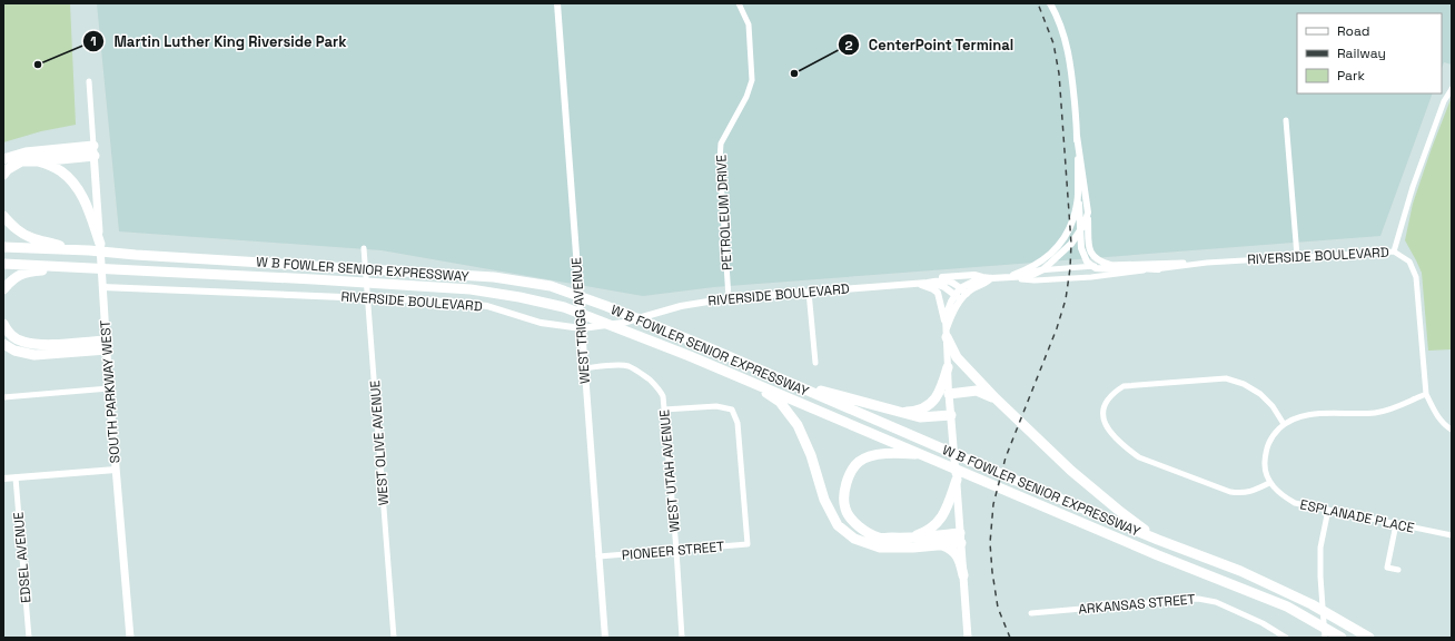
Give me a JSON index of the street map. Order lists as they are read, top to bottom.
{
  "streets": {
    "highway": ["W B FOWLER SENIOR EXPRESSWAY"],
    "main road": ["SOUTH PARKWAY WEST"],
    "street": [
      "PETROLEUM DRIVE",
      "RIVERSIDE BOULEVARD",
      "WEST TRIGG AVENUE",
      "WEST OLIVE AVENUE",
      "WEST UTAH AVENUE",
      "ESPLANADE PLACE",
      "PIONEER STREET",
      "EDSEL AVENUE",
      "ARKANSAS STREET"
    ]
  },
  "crossings": [
    ["PETROLEUM DRIVE", "RIVERSIDE BOULEVARD"],
    ["RIVERSIDE BOULEVARD", "WEST TRIGG AVENUE"],
    ["RIVERSIDE BOULEVARD", "SOUTH PARKWAY WEST"],
    ["RIVERSIDE BOULEVARD", "WEST OLIVE AVENUE"],
    ["WEST TRIGG AVENUE", "WEST UTAH AVENUE"],
    ["WEST TRIGG AVENUE", "PIONEER STREET"],
    ["WEST UTAH AVENUE", "PIONEER STREET"]
  ],
  "places": ["Martin Luther King Riverside Park", "CenterPoint Terminal"],
  "legend": ["Road", "Railway", "Park"]
}
